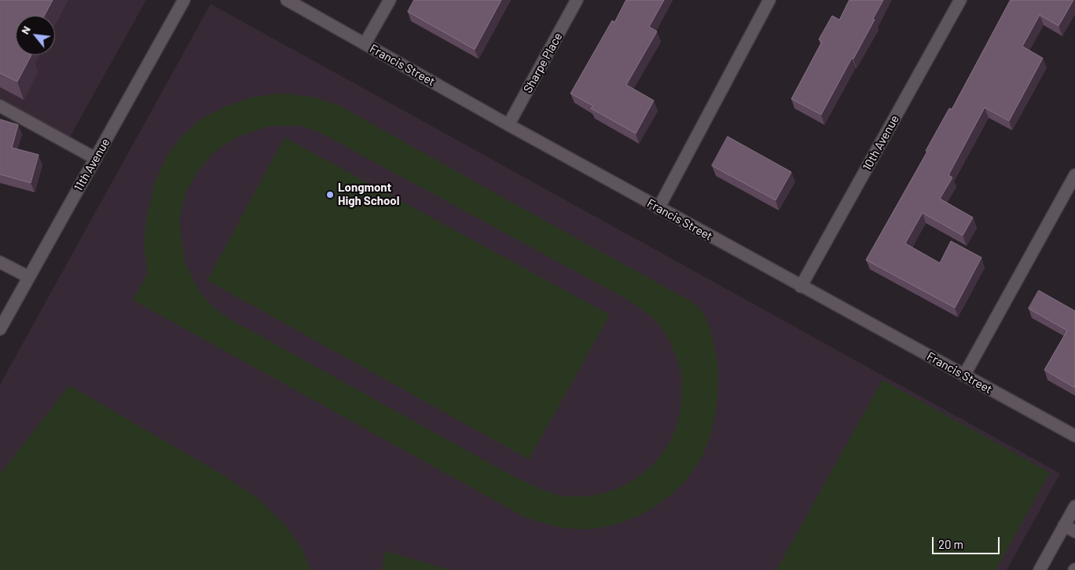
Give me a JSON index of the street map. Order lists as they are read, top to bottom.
{
  "streets": {
    "street": [
      "Sharpe Place",
      "Francis Street",
      "10th Avenue",
      "11th Avenue"
    ]
  },
  "crossings": [
    ["Sharpe Place", "Francis Street"],
    ["Francis Street", "10th Avenue"]
  ],
  "places": ["Longmont High School"],
  "scale_bar": "20 m",
  "north": "top left"
}
